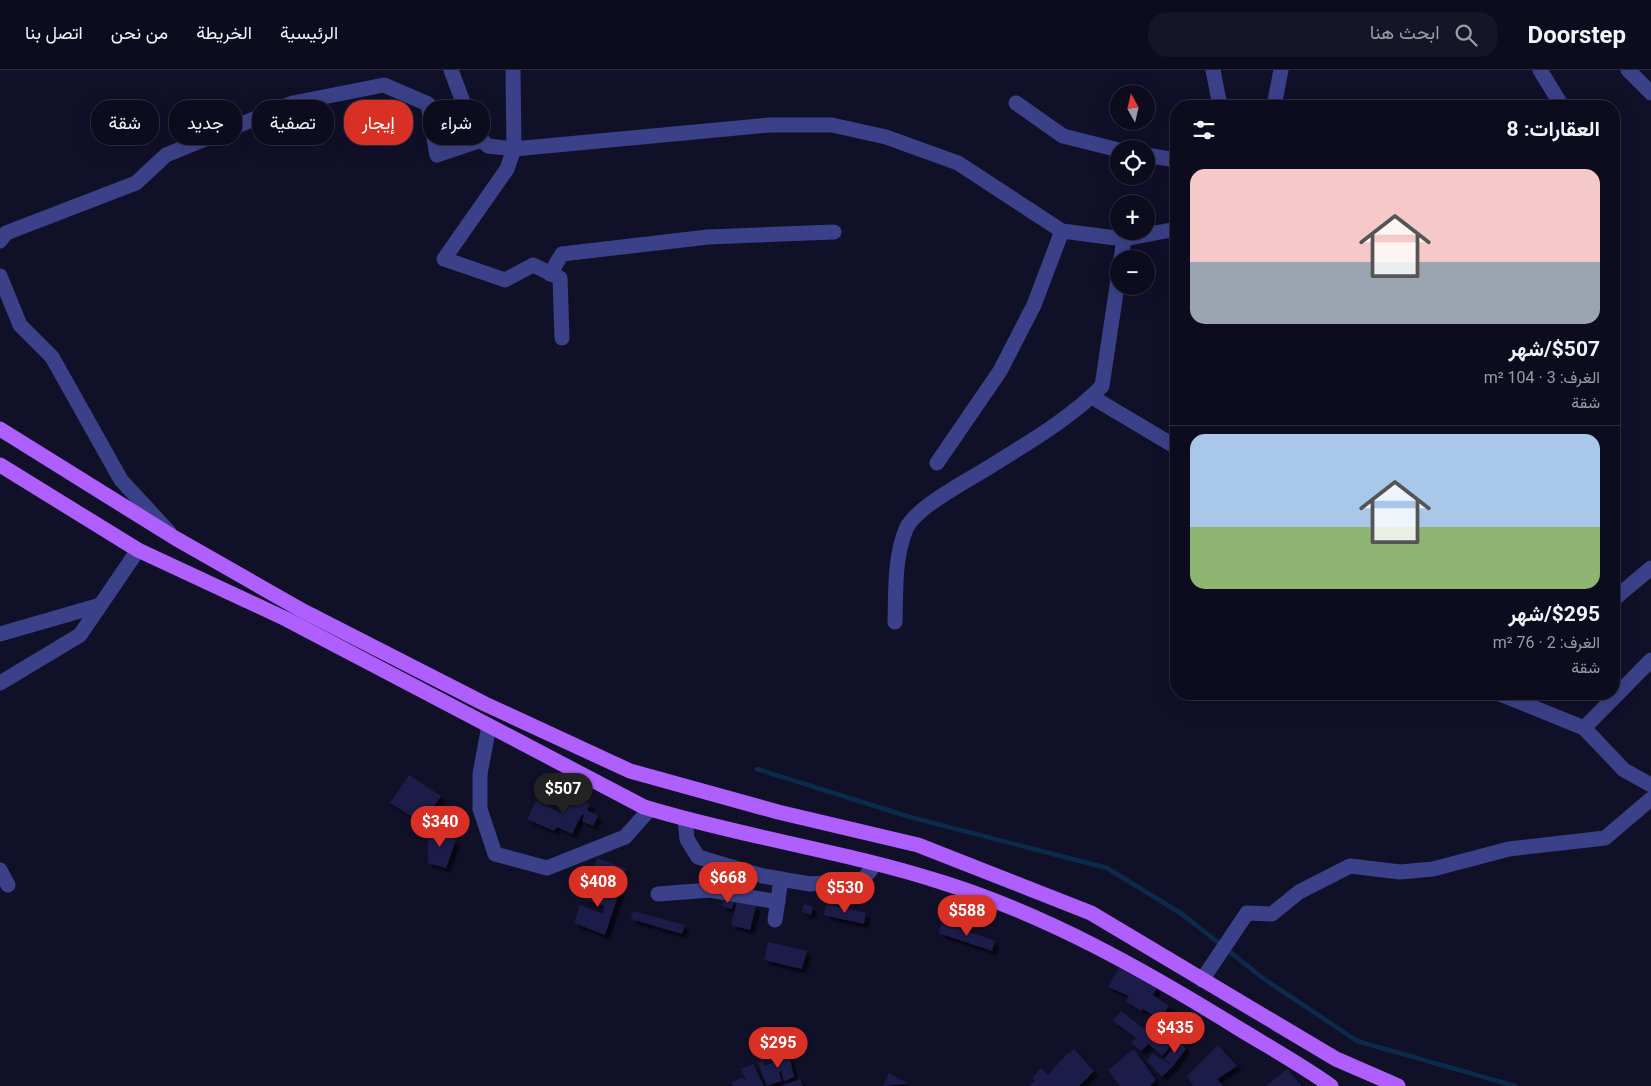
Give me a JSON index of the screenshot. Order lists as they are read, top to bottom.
{
  "north": "top",
  "page": {
    "header": "Doorstep",
    "search": "ابحث هنا",
    "nav": [
      "الرئيسية",
      "الخريطة",
      "من نحن",
      "اتصل بنا"
    ],
    "map_buttons": ["+", "−"],
    "chip": [
      "شراء",
      "إيجار",
      "تصفية",
      "جديد",
      "شقة"
    ],
    "heading": "العقارات: 8",
    "list": [
      {
        "name": "$507/شهر",
        "note": "الغرف: 3 · 104 m² · شقة"
      },
      {
        "name": "$295/شهر",
        "note": "الغرف: 2 · 76 m² · شقة"
      }
    ],
    "price": [
      "$507",
      "$340",
      "$668",
      "$408",
      "$530",
      "$588",
      "$435",
      "$295"
    ]
  }
}
